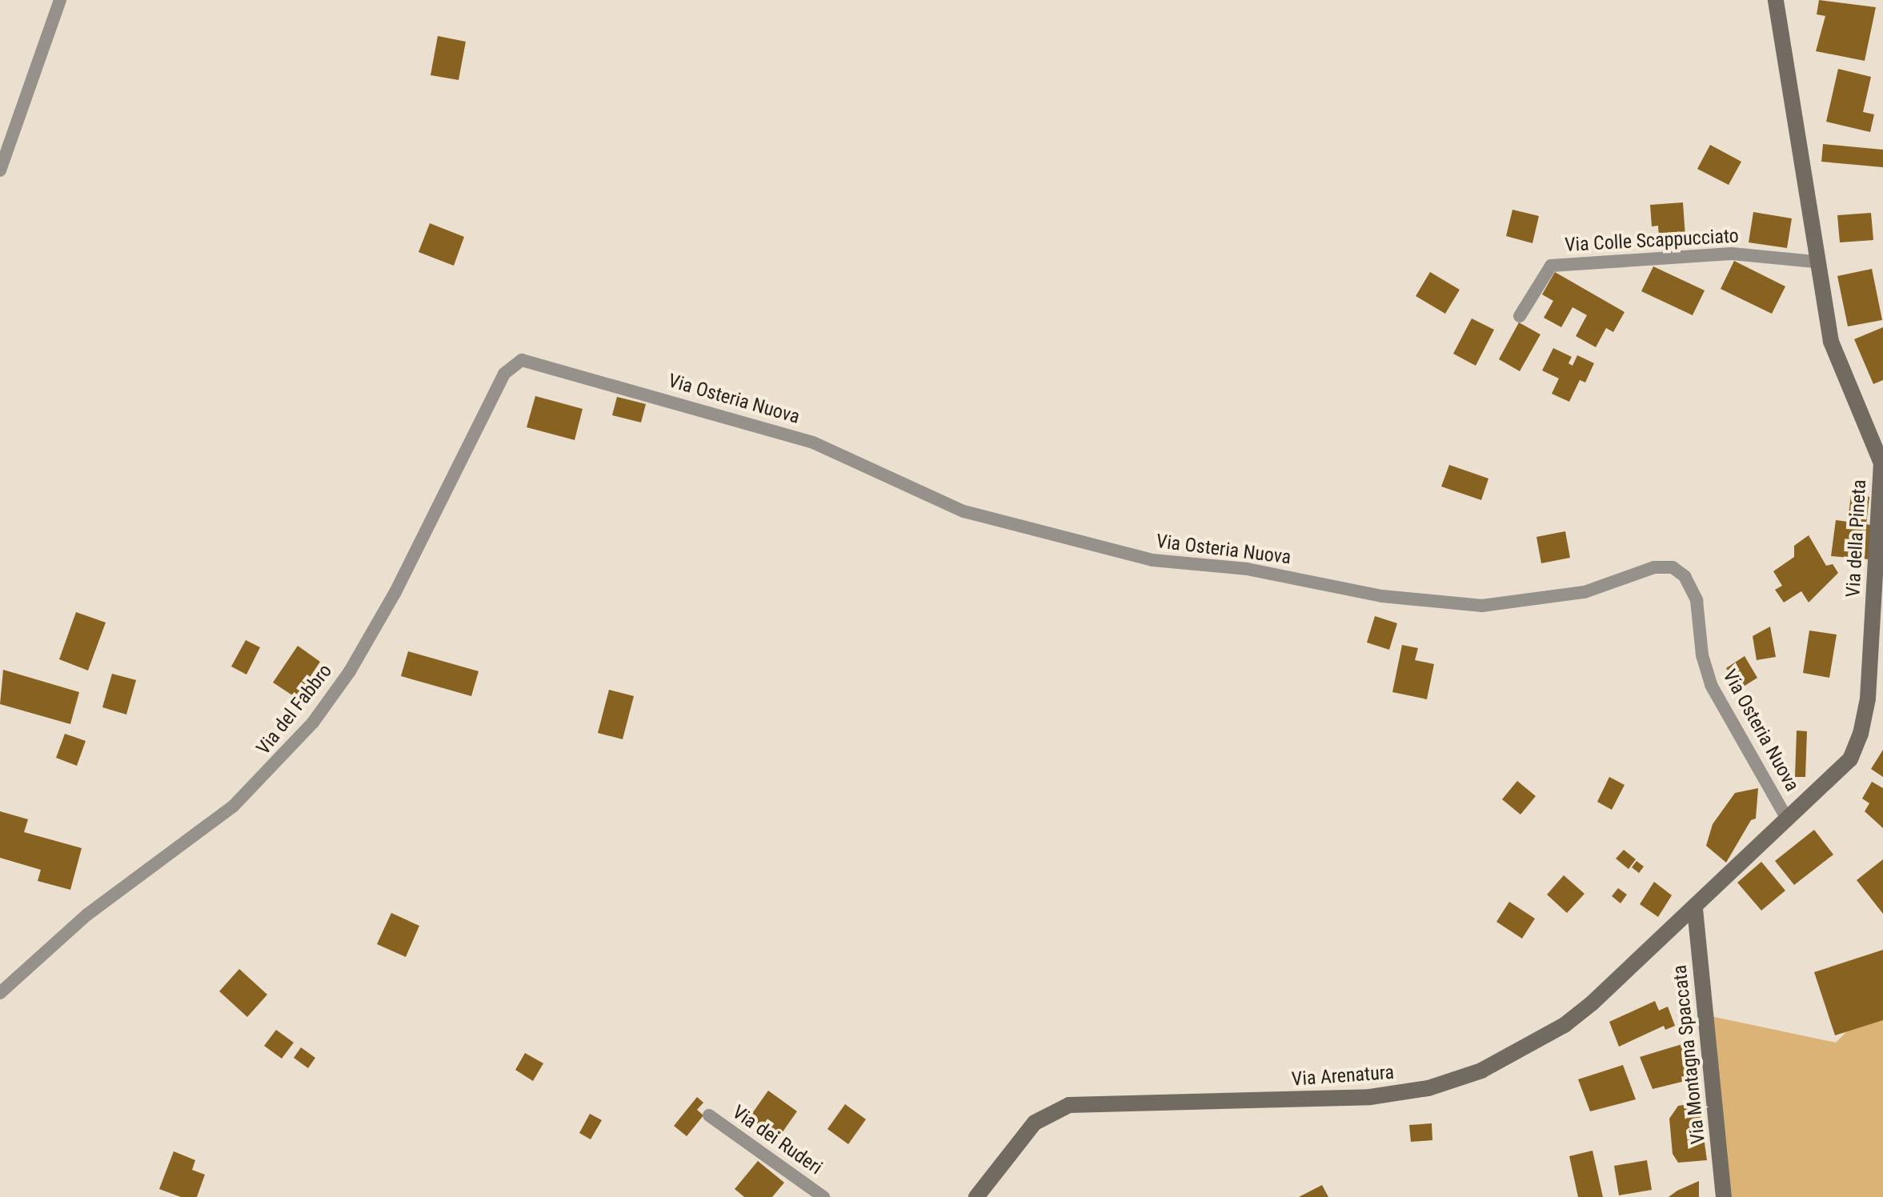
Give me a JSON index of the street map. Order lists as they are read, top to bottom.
{
  "streets": {
    "street": [
      "Via Colle Scappucciato",
      "Via Osteria Nuova",
      "Via della Pineta",
      "Via del Fabbro",
      "Via Montagna Spaccata",
      "Via Arenatura",
      "Via dei Ruderi"
    ]
  },
  "crossings": [
    ["Via Colle Scappucciato", "Via della Pineta"],
    ["Via Osteria Nuova", "Via della Pineta"],
    ["Via Osteria Nuova", "Via del Fabbro"],
    ["Via della Pineta", "Via Montagna Spaccata"],
    ["Via della Pineta", "Via Arenatura"],
    ["Via Montagna Spaccata", "Via Arenatura"]
  ]
}
